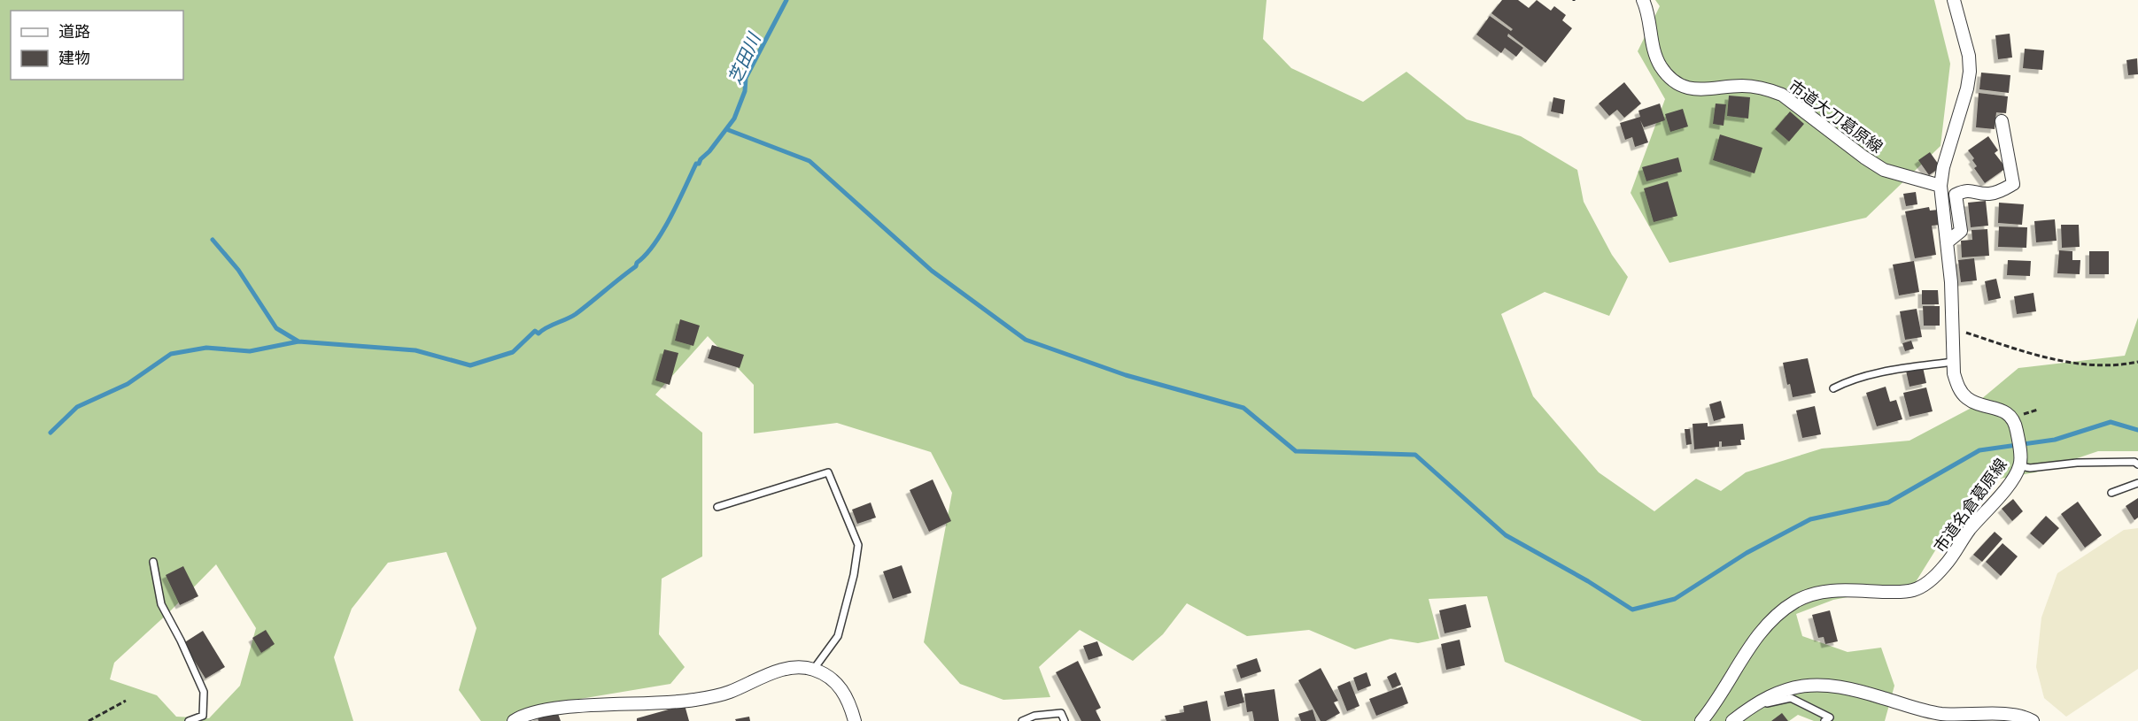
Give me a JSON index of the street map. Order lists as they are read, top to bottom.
{
  "streets": {
    "street": ["市道大刀葛原線", "市道名倉葛原線"]
  },
  "crossings": [
    ["市道大刀葛原線", "市道名倉葛原線"]
  ],
  "water": ["芝田川"],
  "legend": ["道路", "建物"]
}
